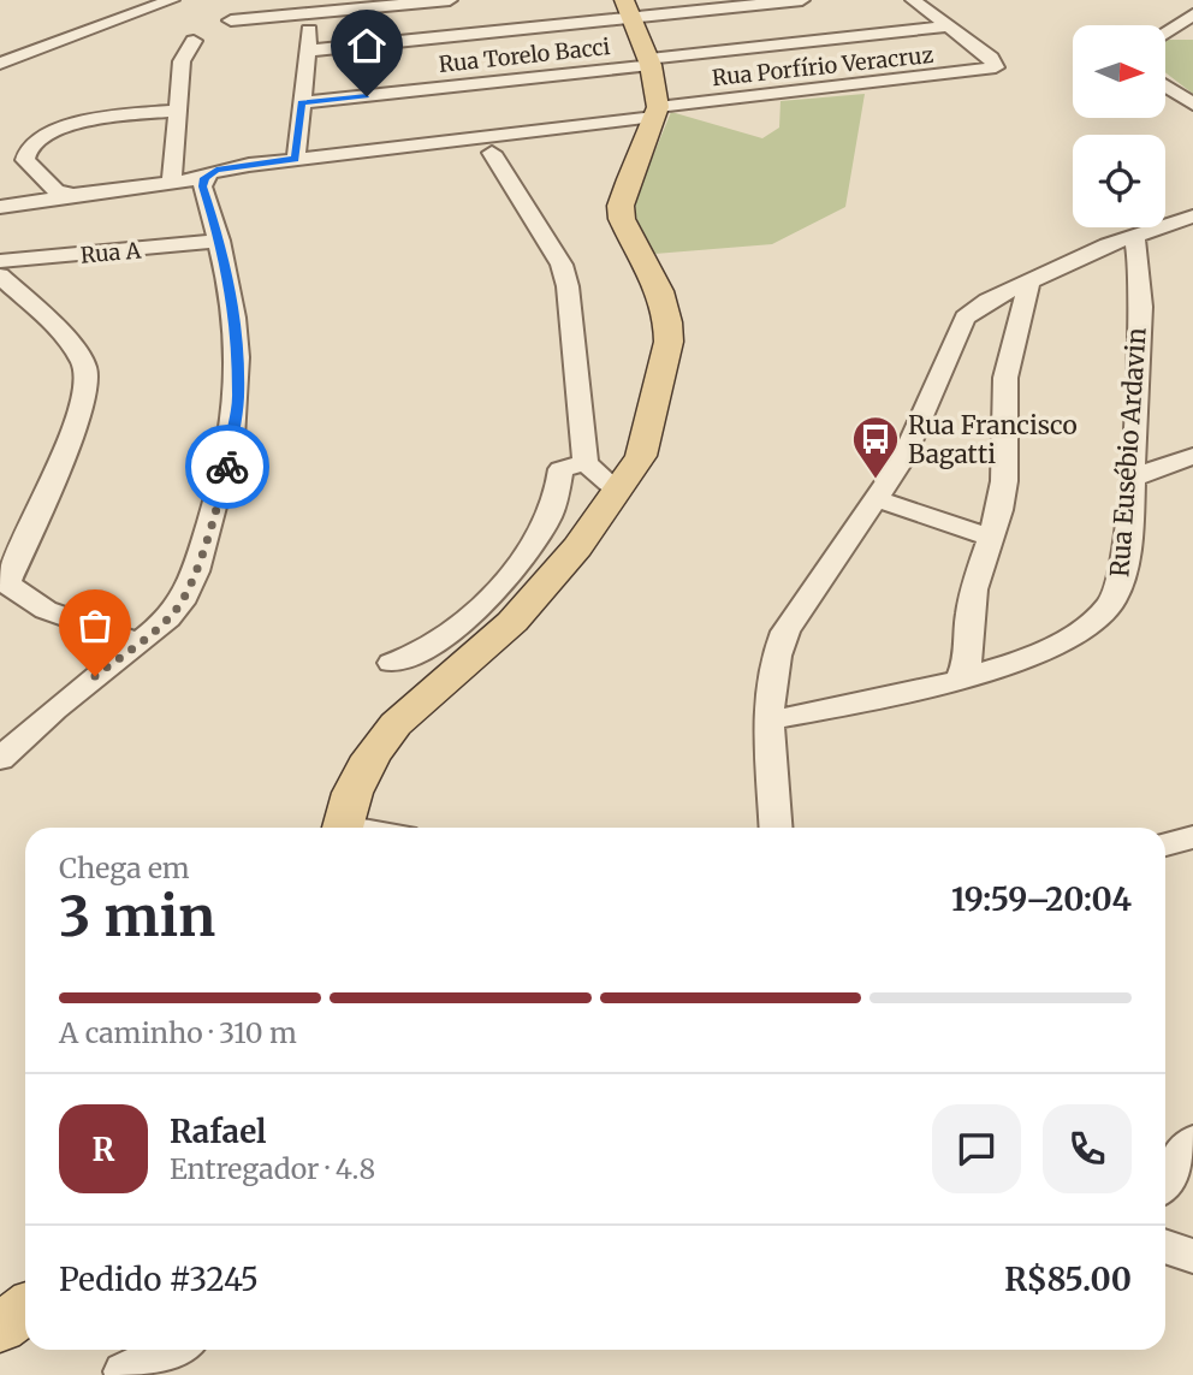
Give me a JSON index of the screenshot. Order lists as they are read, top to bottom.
{
  "streets": {
    "street": [
      "Rua Torelo Bacci",
      "Rua Porfírio Veracruz",
      "Rua A",
      "Rua Eusébio Ardavin"
    ]
  },
  "crossings": [
    ["Rua Torelo Bacci", "Rua Porfírio Veracruz"]
  ],
  "places": {
    "bus stop": ["Rua Francisco Bagatti"]
  },
  "north": "right",
  "page": {
    "heading": ["3 min", "Chega em", "19:59–20:04"],
    "panel": [
      "Rafael",
      "Entregador · 4.8",
      "Pedido #3245",
      "R$85.00"
    ],
    "bar": "A caminho · 310 m",
    "round": "R"
  }
}
